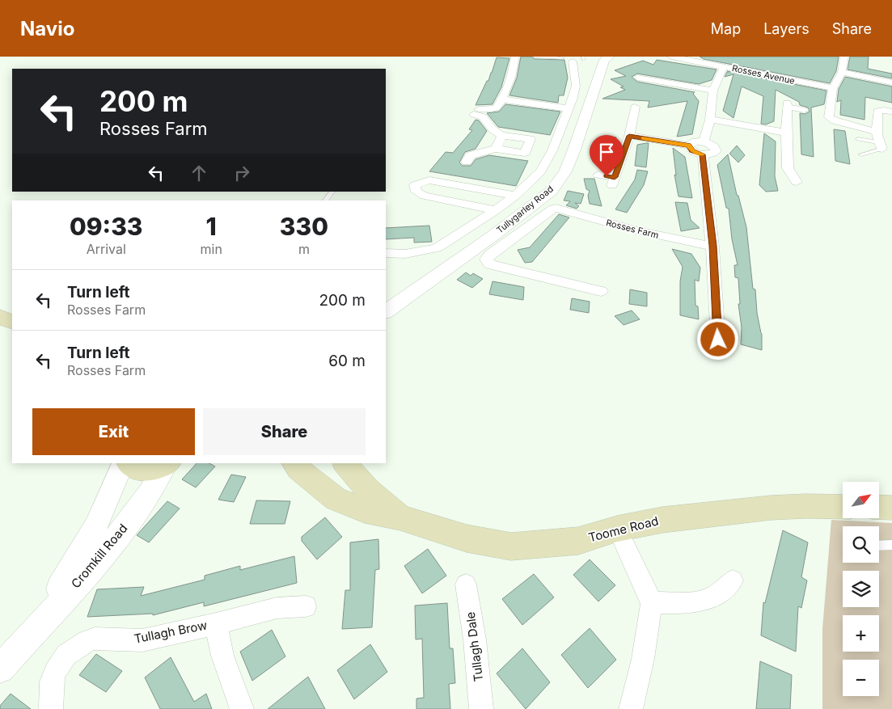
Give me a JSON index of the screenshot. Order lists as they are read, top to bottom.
{
  "streets": {
    "main road": ["Toome Road"],
    "street": [
      "Rosses Avenue",
      "Tullygarley Road",
      "Rosses Farm",
      "Cromkill Road",
      "Tullagh Brow",
      "Tullagh Dale"
    ]
  },
  "north": "top right",
  "page": {
    "header": "Navio",
    "nav": ["Map", "Layers", "Share"],
    "turn": ["200 m", "Rosses Farm"],
    "eta": [
      "09:33",
      "Arrival",
      "1",
      "min",
      "330",
      "m"
    ],
    "list": [
      {
        "name": "Turn left",
        "note": "Rosses Farm",
        "value": "200 m"
      },
      {
        "name": "Turn left",
        "note": "Rosses Farm",
        "value": "60 m"
      }
    ],
    "buttons": ["Exit", "Share"],
    "map_buttons": ["+", "−"]
  }
}
